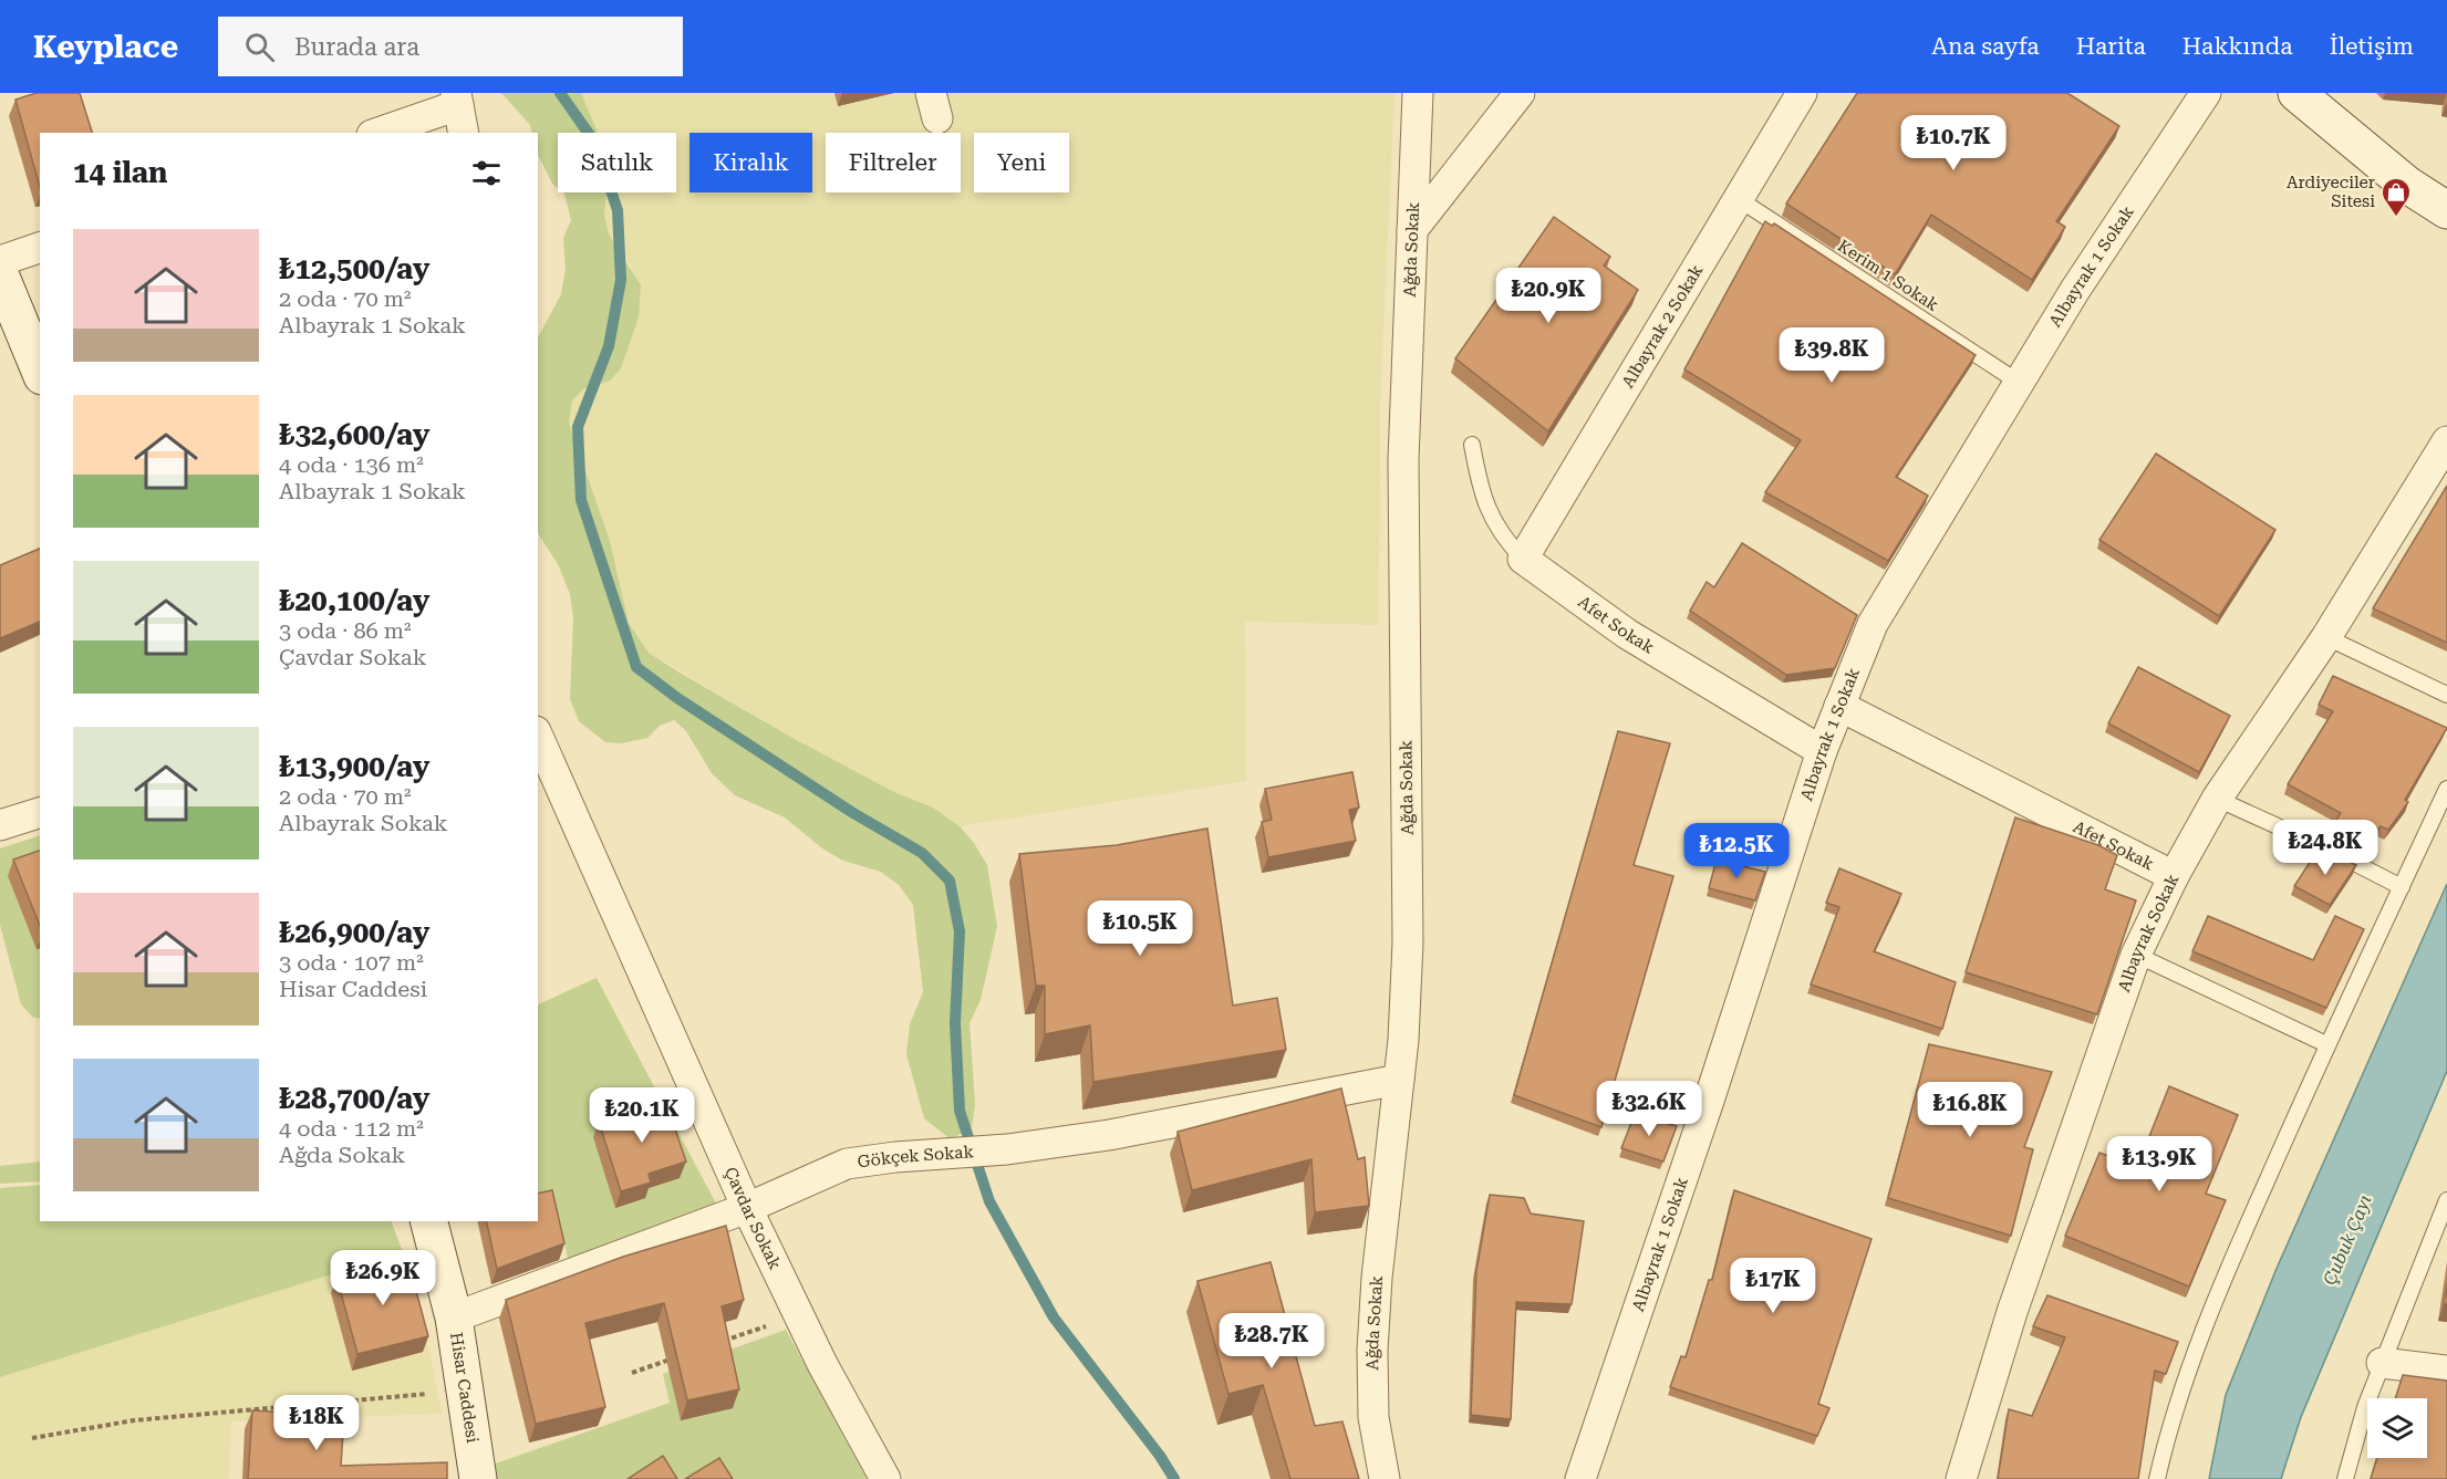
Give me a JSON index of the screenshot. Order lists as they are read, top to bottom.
{
  "streets": {
    "street": [
      "Ağda Sokak",
      "Albayrak 1 Sokak",
      "Albayrak 2 Sokak",
      "Afet Sokak",
      "Albayrak Sokak",
      "Gökçek Sokak",
      "Çavdar Sokak",
      "Hisar Caddesi"
    ],
    "lane": ["Kerim 1 Sokak"]
  },
  "crossings": [
    ["Ağda Sokak", "Gökçek Sokak"],
    ["Albayrak 1 Sokak", "Kerim 1 Sokak"],
    ["Albayrak 1 Sokak", "Afet Sokak"],
    ["Kerim 1 Sokak", "Albayrak 2 Sokak"],
    ["Albayrak 2 Sokak", "Afet Sokak"],
    ["Afet Sokak", "Albayrak Sokak"],
    ["Gökçek Sokak", "Çavdar Sokak"],
    ["Gökçek Sokak", "Hisar Caddesi"]
  ],
  "water": ["Çubuk Çayı"],
  "places": {
    "shop": ["Ardiyeciler Sitesi"]
  },
  "page": {
    "header": "Keyplace",
    "search": "Burada ara",
    "nav": [
      "Ana sayfa",
      "Harita",
      "Hakkında",
      "İletişim"
    ],
    "price": [
      "₺10.7K",
      "₺20.9K",
      "₺39.8K",
      "₺24.8K",
      "₺12.5K",
      "₺10.5K",
      "₺32.6K",
      "₺16.8K",
      "₺20.1K",
      "₺13.9K",
      "₺26.9K",
      "₺17K",
      "₺28.7K",
      "₺18K"
    ],
    "chip": [
      "Satılık",
      "Kiralık",
      "Filtreler",
      "Yeni"
    ],
    "heading": "14 ilan",
    "list": [
      {
        "name": "₺12,500/ay",
        "note": "2 oda · 70 m² · Albayrak 1 Sokak"
      },
      {
        "name": "₺32,600/ay",
        "note": "4 oda · 136 m² · Albayrak 1 Sokak"
      },
      {
        "name": "₺20,100/ay",
        "note": "3 oda · 86 m² · Çavdar Sokak"
      },
      {
        "name": "₺13,900/ay",
        "note": "2 oda · 70 m² · Albayrak Sokak"
      },
      {
        "name": "₺26,900/ay",
        "note": "3 oda · 107 m² · Hisar Caddesi"
      },
      {
        "name": "₺28,700/ay",
        "note": "4 oda · 112 m² · Ağda Sokak"
      }
    ]
  }
}
